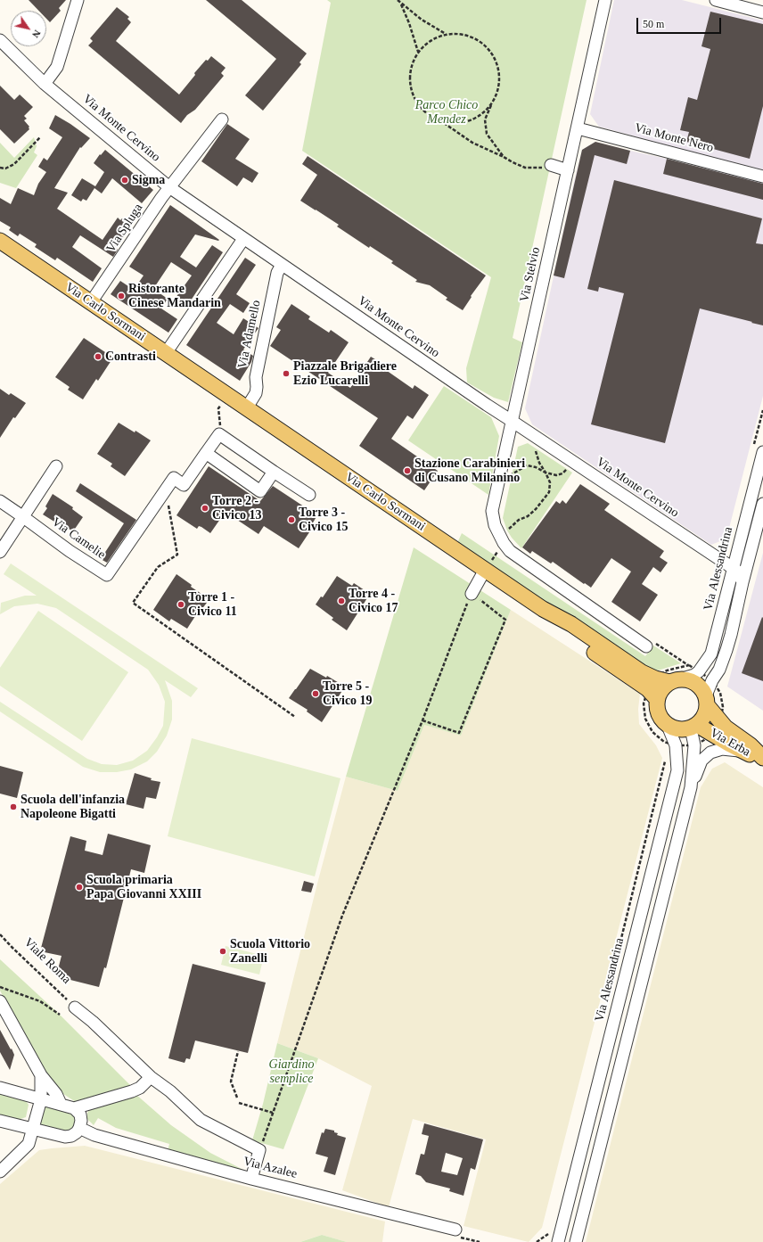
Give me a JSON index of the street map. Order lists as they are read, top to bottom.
{
  "streets": {
    "main road": ["Via Carlo Sormani", "Via Erba"],
    "street": [
      "Via Monte Cervino",
      "Via Monte Nero",
      "Via Spluga",
      "Via Stelvio",
      "Via Adamello",
      "Via Camelie",
      "Via Alessandrina",
      "Via Azalee"
    ],
    "path": ["Viale Roma"]
  },
  "crossings": [
    ["Via Monte Cervino", "Via Spluga"],
    ["Via Monte Cervino", "Via Stelvio"],
    ["Via Monte Cervino", "Via Adamello"],
    ["Via Monte Cervino", "Via Alessandrina"],
    ["Via Monte Nero", "Via Stelvio"],
    ["Via Spluga", "Via Carlo Sormani"],
    ["Via Carlo Sormani", "Via Adamello"],
    ["Via Carlo Sormani", "Via Alessandrina"],
    ["Via Carlo Sormani", "Via Erba"],
    ["Via Alessandrina", "Via Erba"]
  ],
  "parks": ["Parco Chico Mendez", "Giardino semplice"],
  "places": [
    "Sigma",
    "Ristorante Cinese Mandarin",
    "Contrasti",
    "Piazzale Brigadiere Ezio Lucarelli",
    "Stazione Carabinieri di Cusano Milanino",
    "Torre 2 - Civico 13",
    "Torre 3 - Civico 15",
    "Torre 4 - Civico 17",
    "Torre 1 - Civico 11",
    "Torre 5 - Civico 19",
    "Scuola dell'infanzia Napoleone Bigatti",
    "Scuola primaria Papa Giovanni XXIII",
    "Scuola Vittorio Zanelli"
  ],
  "scale_bar": "50 m",
  "north": "bottom right"
}
